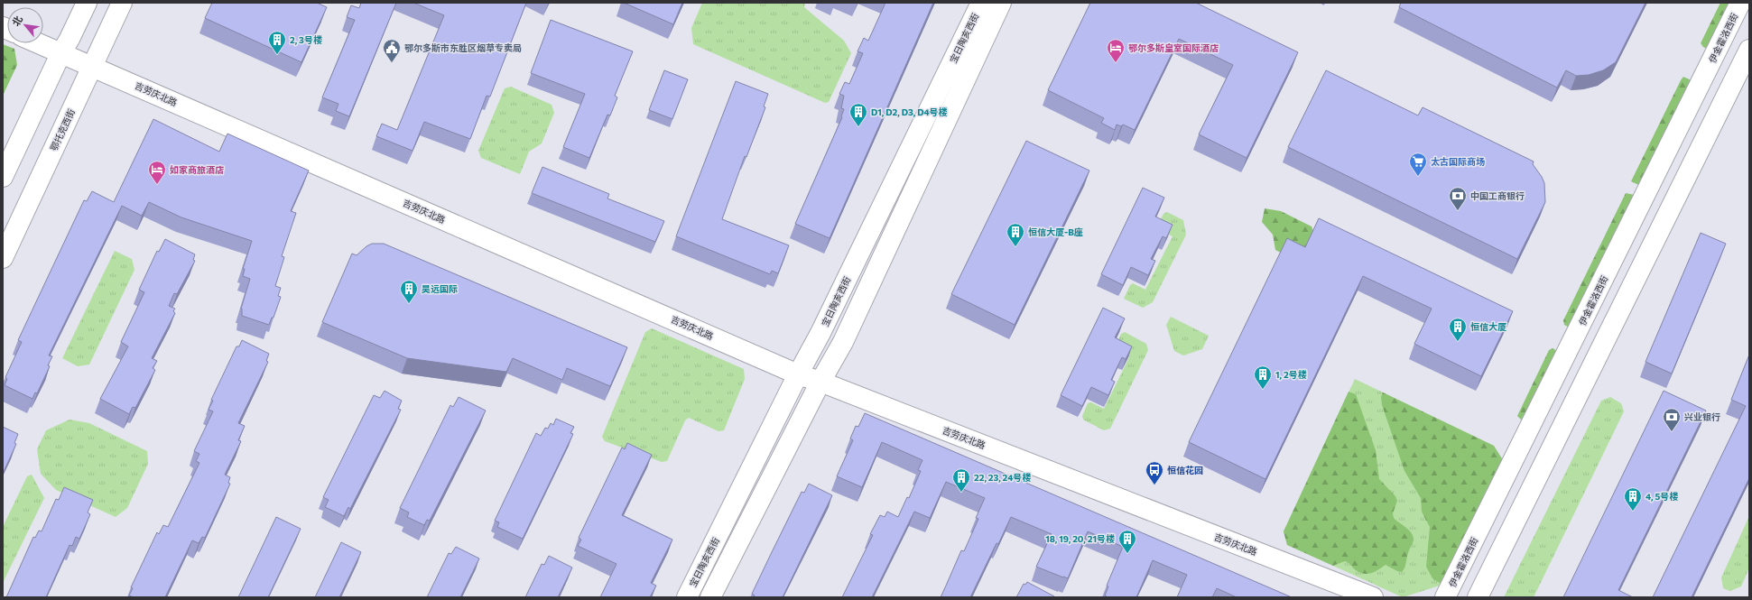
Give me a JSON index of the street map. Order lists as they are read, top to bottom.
{
  "streets": {
    "street": [
      "宝日陶亥西街",
      "伊金霍洛西街",
      "吉劳庆北路",
      "鄂托克西街"
    ]
  },
  "crossings": [
    ["宝日陶亥西街", "吉劳庆北路"],
    ["吉劳庆北路", "鄂托克西街"]
  ],
  "places": {
    "building": [
      "2, 3号楼",
      "D1, D2, D3, D4号楼",
      "恒信大厦-B座",
      "昊远国际",
      "恒信大厦",
      "1, 2号楼",
      "22, 23, 24号楼",
      "4, 5号楼",
      "18, 19, 20, 21号楼"
    ],
    "public building": ["鄂尔多斯市东胜区烟草专卖局"],
    "hotel": ["鄂尔多斯皇室国际酒店", "如家商旅酒店"],
    "supermarket": ["太古国际商场"],
    "bank": ["中国工商银行", "兴业银行"],
    "bus stop": ["恒信花园"]
  },
  "north": "top left"
}
